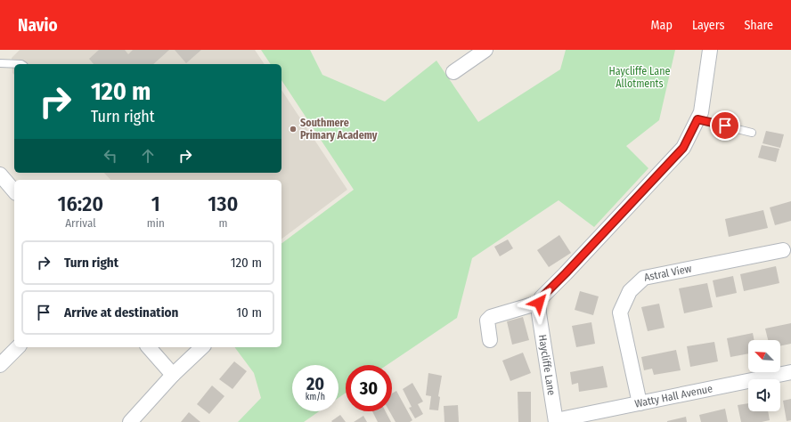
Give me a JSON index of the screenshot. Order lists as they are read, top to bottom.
{
  "streets": {
    "street": ["Astral View", "Haycliffe Lane", "Watty Hall Avenue"]
  },
  "crossings": [
    ["Astral View", "Watty Hall Avenue"],
    ["Haycliffe Lane", "Watty Hall Avenue"]
  ],
  "parks": ["Haycliffe Lane Allotments"],
  "places": ["Southmere Primary Academy"],
  "north": "top left",
  "page": {
    "header": "Navio",
    "nav": ["Map", "Layers", "Share"],
    "turn": ["120 m", "Turn right"],
    "eta": [
      "16:20",
      "Arrival",
      "1",
      "min",
      "130",
      "m"
    ],
    "list": [
      {
        "name": "Turn right",
        "value": "120 m"
      },
      {
        "name": "Arrive at destination",
        "value": "10 m"
      }
    ],
    "speed": "20 km/h",
    "limit": "30"
  }
}
